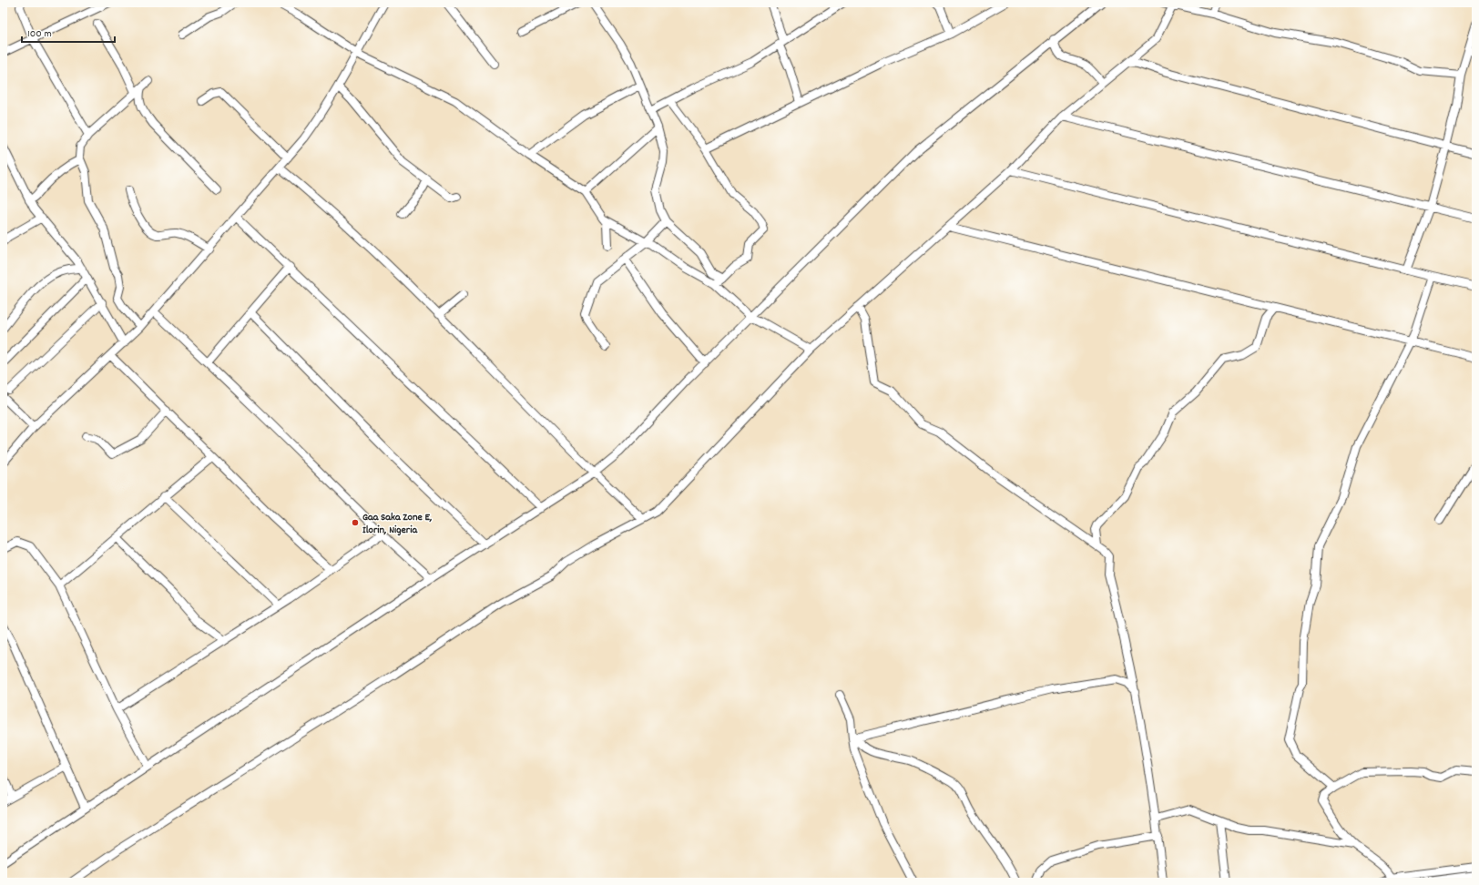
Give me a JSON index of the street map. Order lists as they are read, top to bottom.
{
  "places": ["Gaa Saka Zone E, Ilorin, Nigeria"],
  "scale_bar": "100 m"
}
